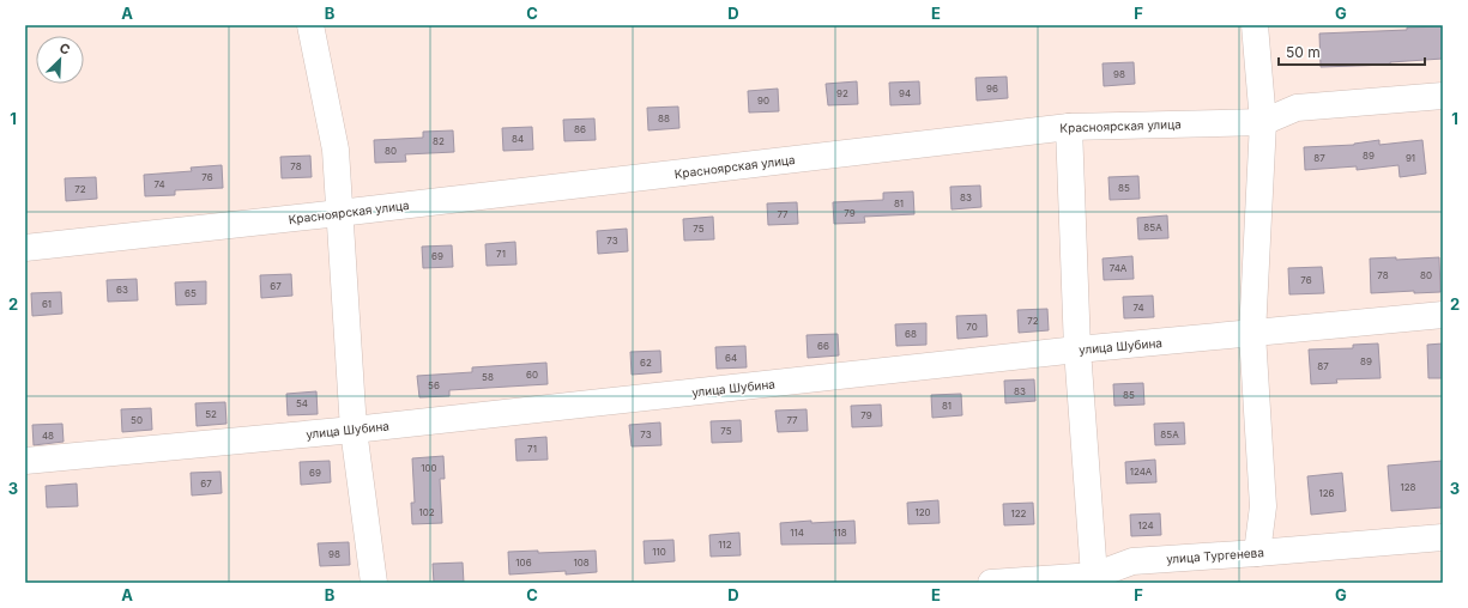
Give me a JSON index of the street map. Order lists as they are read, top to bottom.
{
  "streets": {
    "street": ["Красноярская улица", "улица Шубина", "улица Тургенева"]
  },
  "house_numbers": [
    "98",
    "96",
    "92",
    "94",
    "90",
    "88",
    "86",
    "84",
    "82",
    "80",
    "89",
    "87",
    "91",
    "78",
    "76",
    "74",
    "85",
    "72",
    "83",
    "81",
    "79",
    "77",
    "85А",
    "75",
    "73",
    "71",
    "69",
    "74А",
    "78",
    "80",
    "76",
    "67",
    "63",
    "65",
    "61",
    "74",
    "72",
    "70",
    "68",
    "66",
    "64",
    "89",
    "62",
    "87",
    "60",
    "58",
    "56",
    "83",
    "85",
    "54",
    "81",
    "52",
    "79",
    "50",
    "77",
    "75",
    "73",
    "85А",
    "48",
    "71",
    "100",
    "124А",
    "69",
    "67",
    "128",
    "126",
    "102",
    "120",
    "122",
    "124",
    "114",
    "118",
    "112",
    "110",
    "98",
    "106",
    "108"
  ],
  "scale_bar": "50 m",
  "north": "top right",
  "grid": {
    "columns": [
      "A",
      "B",
      "C",
      "D",
      "E",
      "F",
      "G"
    ],
    "rows": ["1", "2", "3"]
  }
}
